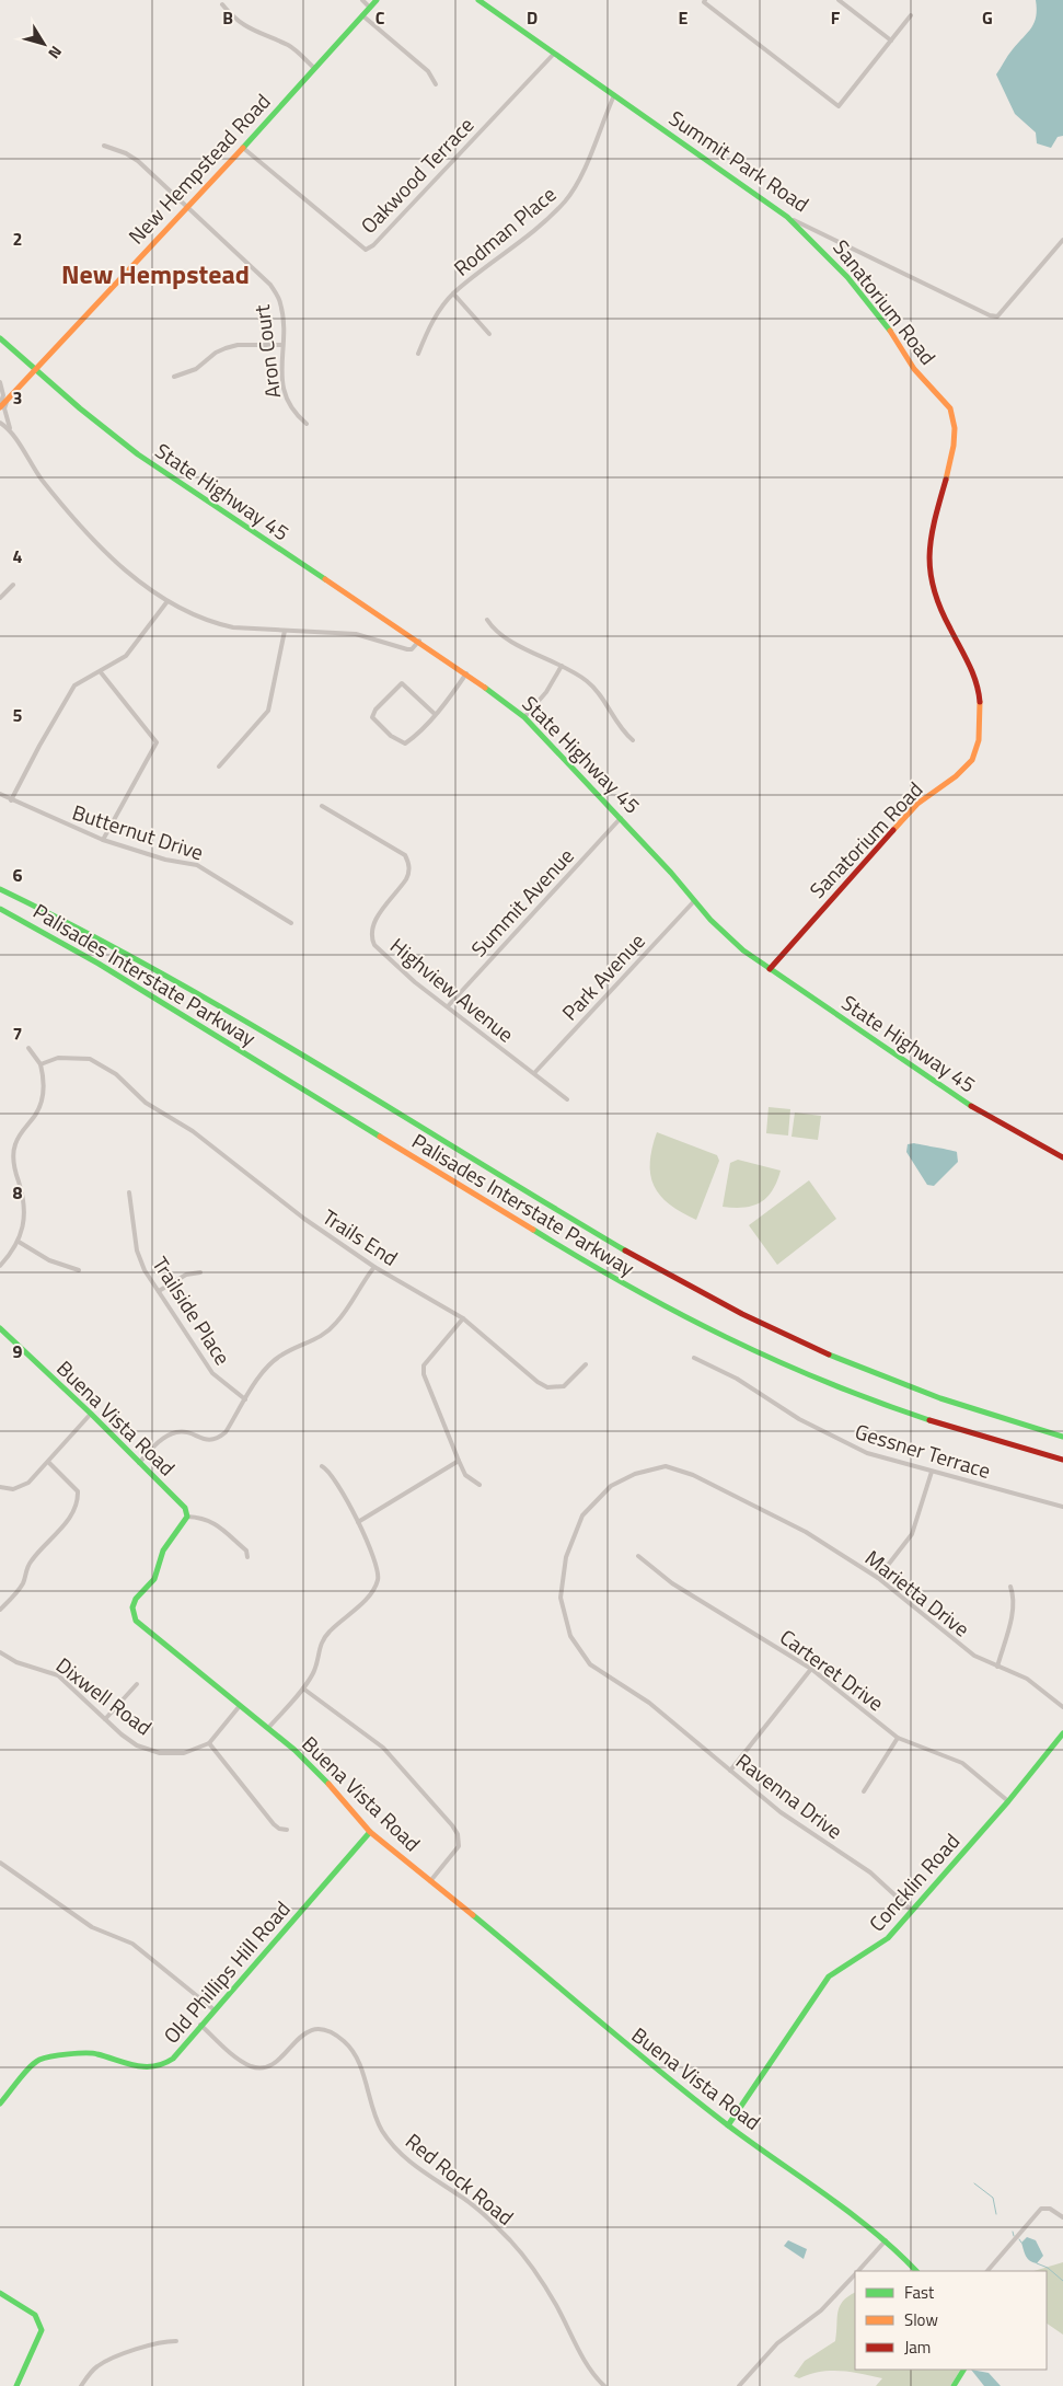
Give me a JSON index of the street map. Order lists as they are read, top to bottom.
{
  "streets": {
    "main road": [
      "Summit Park Road",
      "New Hempstead Road",
      "Sanatorium Road",
      "State Highway 45",
      "Palisades Interstate Parkway",
      "Buena Vista Road",
      "Concklin Road",
      "Old Phillips Hill Road"
    ],
    "street": [
      "Oakwood Terrace",
      "Rodman Place",
      "Aron Court",
      "Butternut Drive",
      "Summit Avenue",
      "Park Avenue",
      "Highview Avenue",
      "Trails End",
      "Trailside Place",
      "Gessner Terrace",
      "Marietta Drive",
      "Carteret Drive",
      "Dixwell Road",
      "Ravenna Drive",
      "Red Rock Road"
    ]
  },
  "crossings": [
    ["Summit Park Road", "Oakwood Terrace"],
    ["Summit Park Road", "Rodman Place"],
    ["Summit Park Road", "Sanatorium Road"],
    ["New Hempstead Road", "Oakwood Terrace"],
    ["New Hempstead Road", "Aron Court"],
    ["New Hempstead Road", "State Highway 45"],
    ["Sanatorium Road", "State Highway 45"],
    ["State Highway 45", "Summit Avenue"],
    ["State Highway 45", "Park Avenue"],
    ["Summit Avenue", "Highview Avenue"],
    ["Park Avenue", "Highview Avenue"],
    ["Buena Vista Road", "Concklin Road"],
    ["Buena Vista Road", "Old Phillips Hill Road"],
    ["Marietta Drive", "Ravenna Drive"],
    ["Carteret Drive", "Concklin Road"],
    ["Ravenna Drive", "Concklin Road"],
    ["Old Phillips Hill Road", "Red Rock Road"]
  ],
  "districts": ["New Hempstead"],
  "legend": ["Fast", "Slow", "Jam"],
  "north": "bottom right",
  "grid": {
    "columns": [
      "B",
      "C",
      "D",
      "E",
      "F",
      "G"
    ],
    "rows": [
      "2",
      "3",
      "4",
      "5",
      "6",
      "7",
      "8",
      "9"
    ]
  }
}
